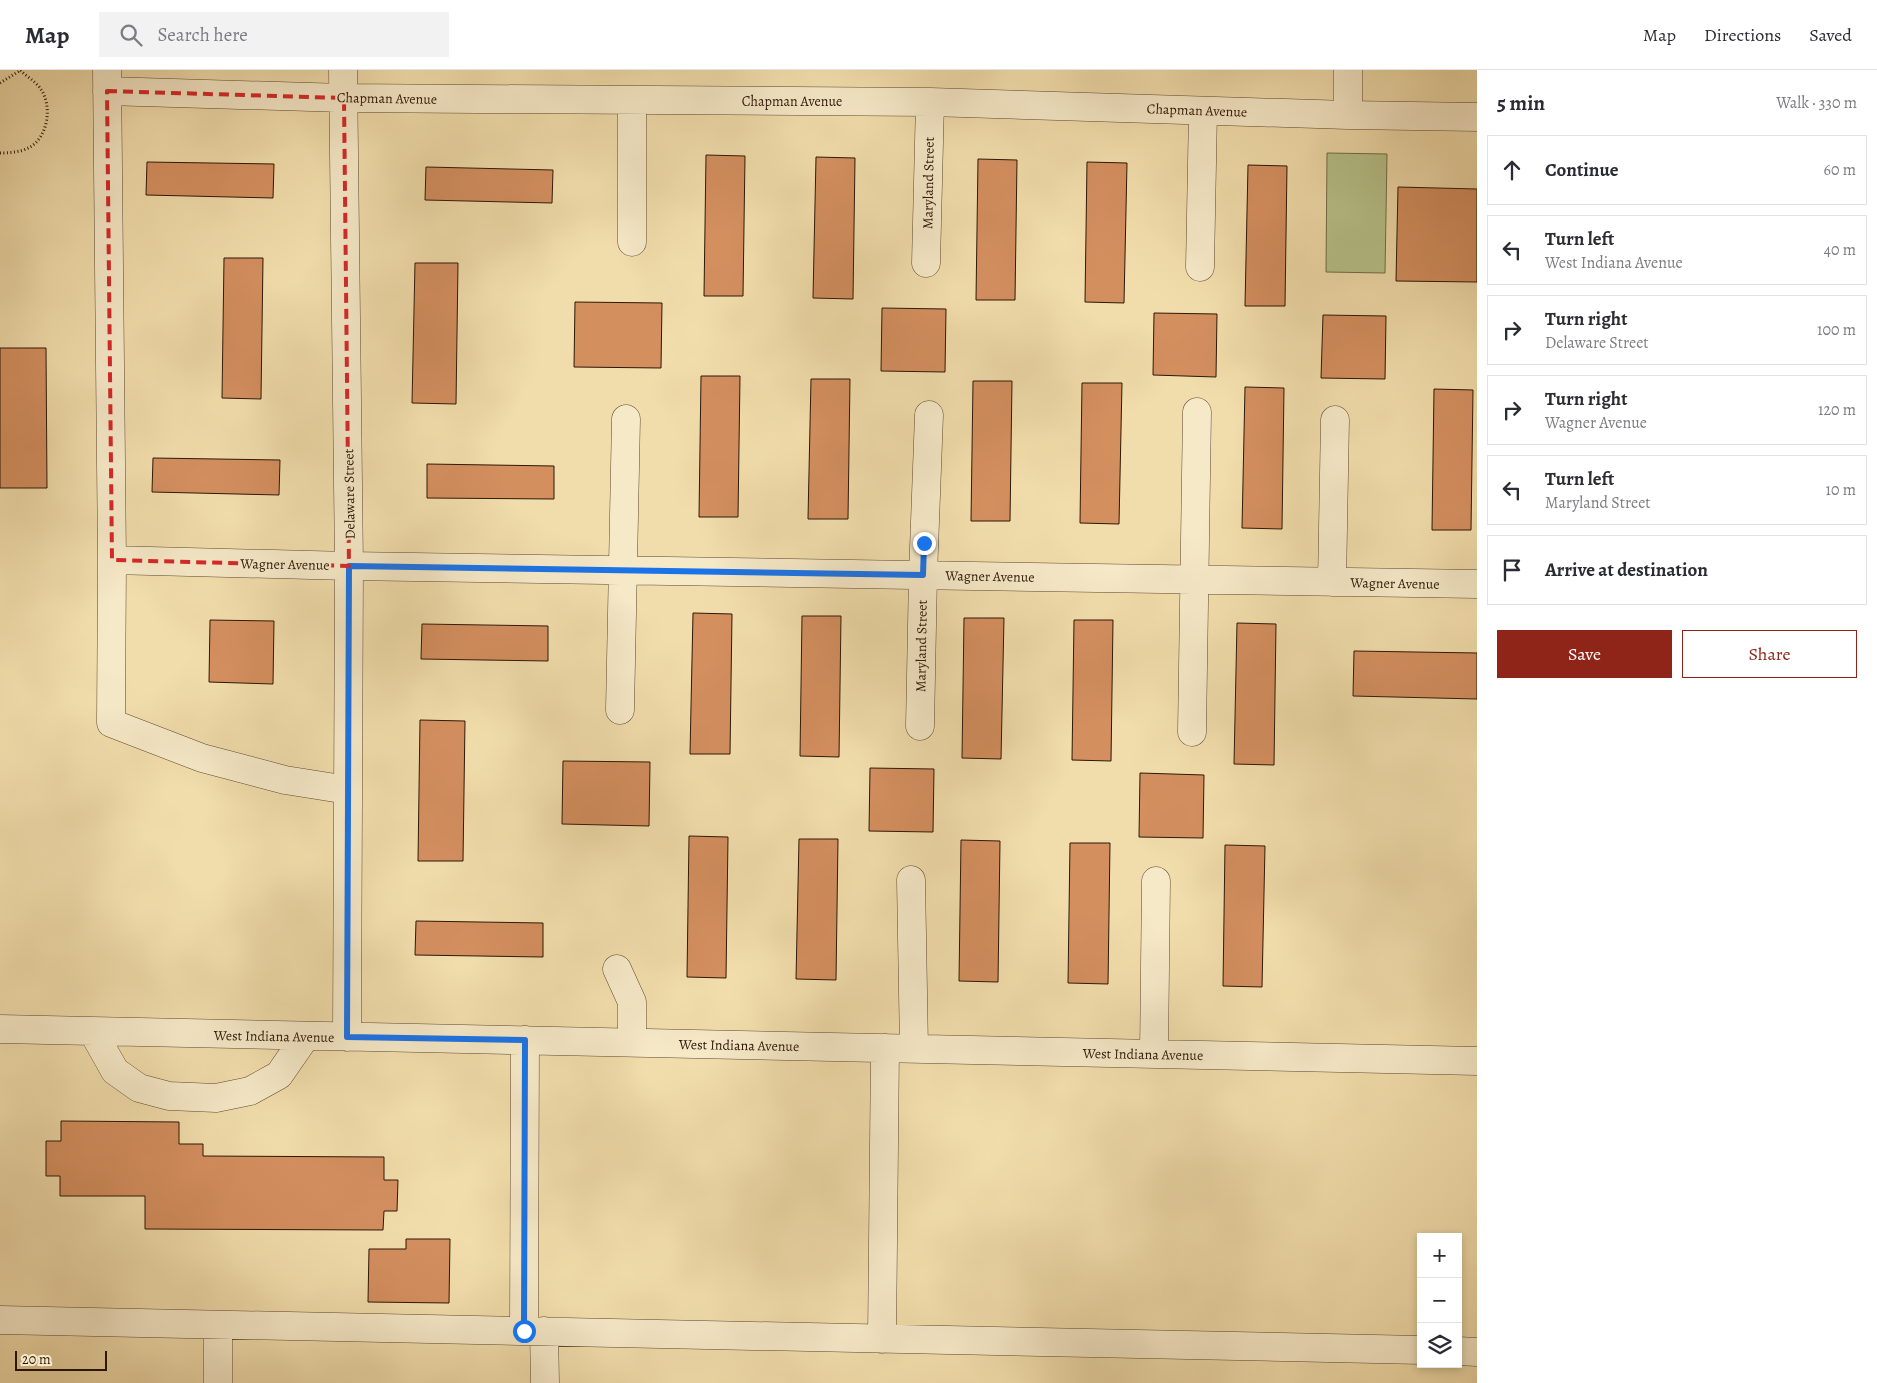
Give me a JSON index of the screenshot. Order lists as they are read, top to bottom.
{
  "streets": {
    "street": [
      "Chapman Avenue",
      "Maryland Street",
      "Delaware Street",
      "Wagner Avenue",
      "West Indiana Avenue"
    ]
  },
  "crossings": [
    ["Chapman Avenue", "Maryland Street"],
    ["Chapman Avenue", "Delaware Street"],
    ["Maryland Street", "Wagner Avenue"],
    ["Delaware Street", "Wagner Avenue"],
    ["Delaware Street", "West Indiana Avenue"]
  ],
  "scale_bar": "20 m",
  "page": {
    "header": "Map",
    "search": "Search here",
    "nav": ["Map", "Directions", "Saved"],
    "heading": ["5 min", "Walk · 330 m"],
    "list": [
      ["Continue", "60 m"],
      ["Turn left", "West Indiana Avenue", "40 m"],
      ["Turn right", "Delaware Street", "100 m"],
      ["Turn right", "Wagner Avenue", "120 m"],
      ["Turn left", "Maryland Street", "10 m"],
      "Arrive at destination"
    ],
    "buttons": ["Save", "Share"],
    "map_buttons": ["+", "−"],
    "scale": "20 m"
  }
}
